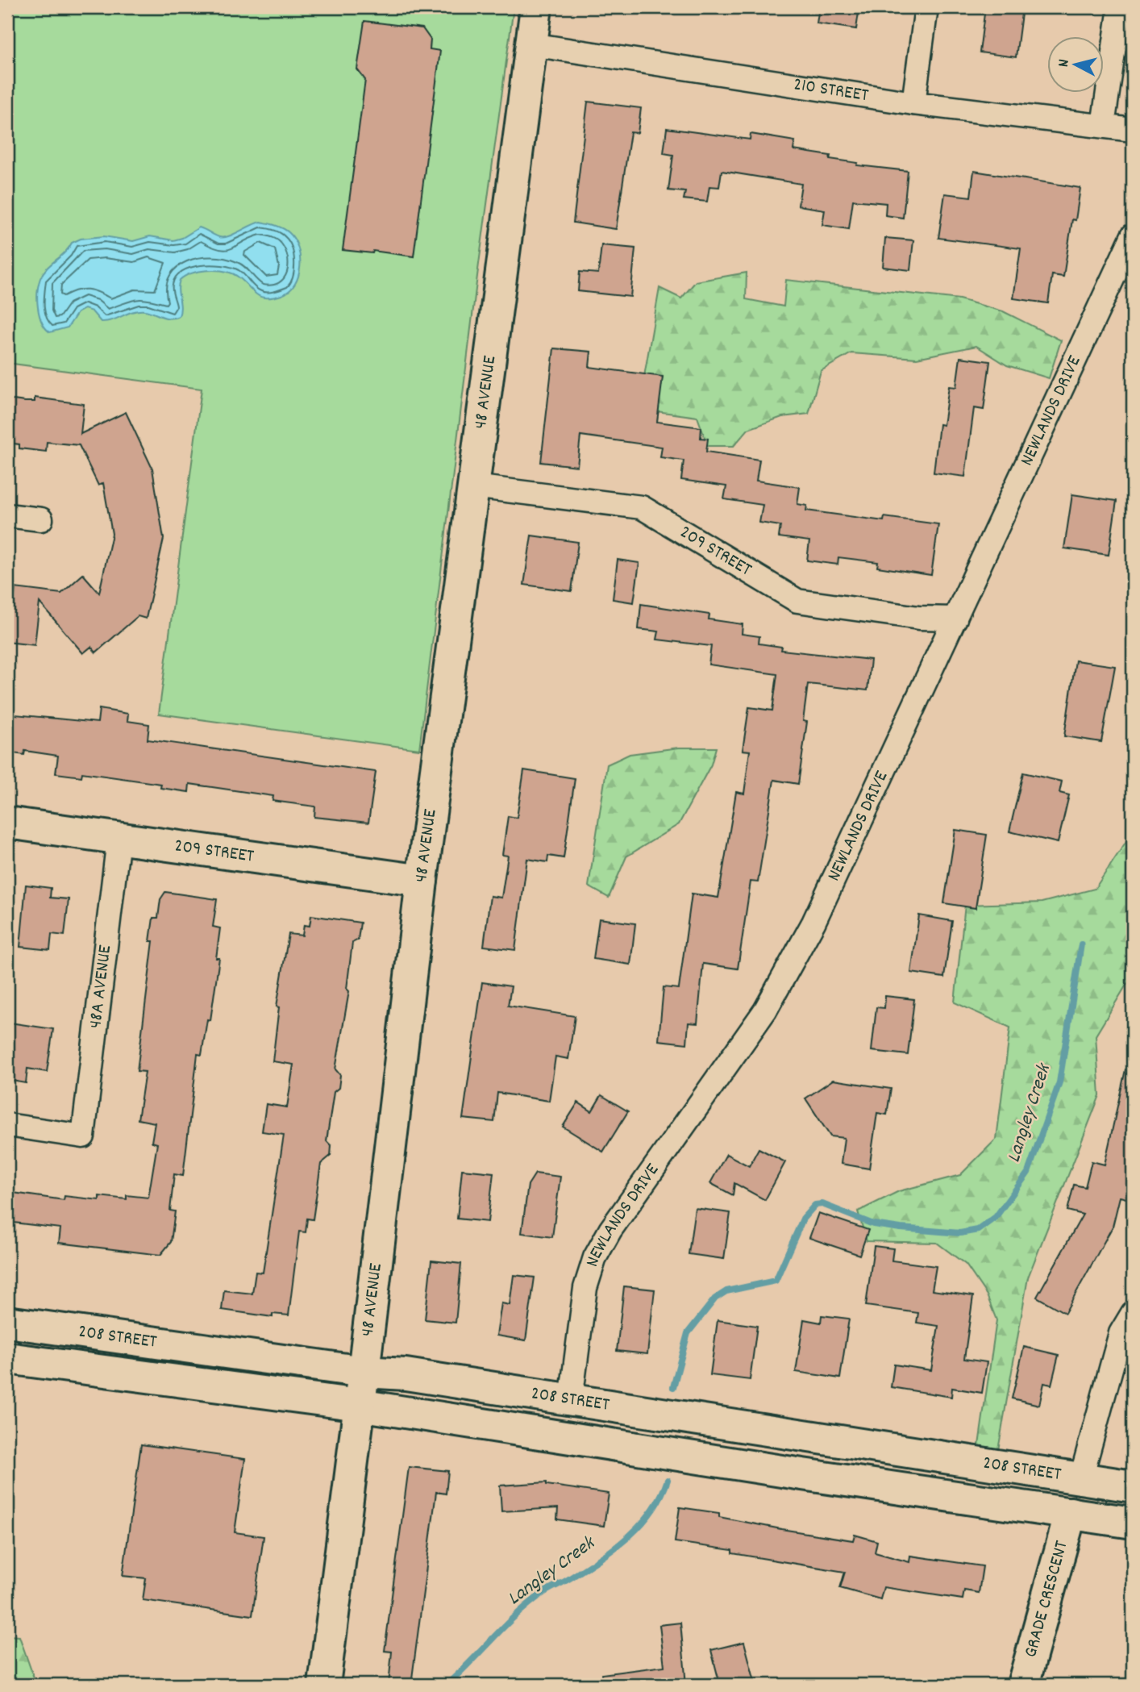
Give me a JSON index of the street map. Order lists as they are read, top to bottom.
{
  "streets": {
    "main road": [
      "48 AVENUE",
      "209 STREET",
      "208 STREET",
      "GRADE CRESCENT"
    ],
    "street": ["210 STREET", "NEWLANDS DRIVE", "48A AVENUE"]
  },
  "crossings": [
    ["210 STREET", "48 AVENUE"],
    ["48 AVENUE", "209 STREET"],
    ["48 AVENUE", "208 STREET"],
    ["NEWLANDS DRIVE", "209 STREET"],
    ["NEWLANDS DRIVE", "208 STREET"],
    ["209 STREET", "48A AVENUE"],
    ["208 STREET", "GRADE CRESCENT"]
  ],
  "water": ["Langley Creek"],
  "north": "left"
}
